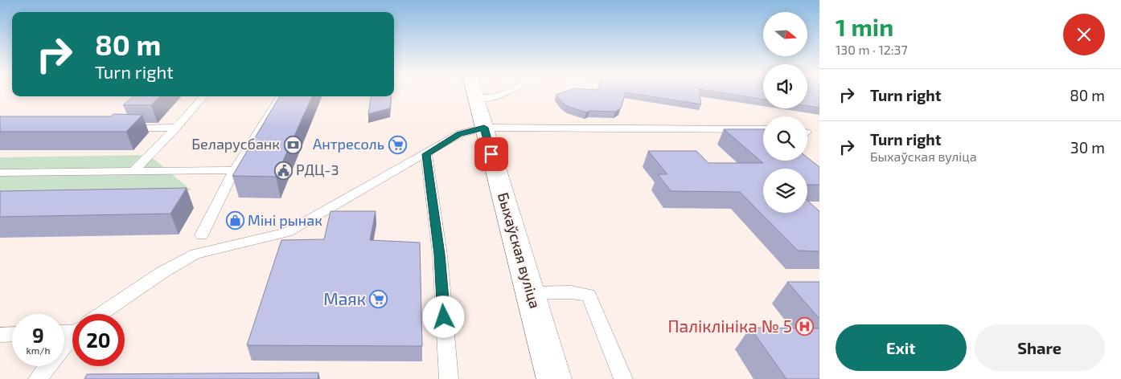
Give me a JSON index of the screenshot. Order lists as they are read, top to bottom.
{
  "streets": {
    "main road": ["Быхаўская вуліца"]
  },
  "places": {
    "bank": ["Беларусбанк"],
    "supermarket": ["Антресоль", "Маяк"],
    "public building": ["РДЦ-3"],
    "shop": ["Міні рынак"],
    "hospital": ["Паліклініка № 5"]
  },
  "north": "right",
  "page": {
    "heading": ["1 min", "130 m · 12:37"],
    "turn": ["80 m", "Turn right"],
    "list": [
      {
        "name": "Turn right",
        "value": "80 m"
      },
      {
        "name": "Turn right",
        "note": "Быхаўская вуліца",
        "value": "30 m"
      }
    ],
    "speed": "9 km/h",
    "limit": "20",
    "buttons": ["Exit", "Share"]
  }
}
